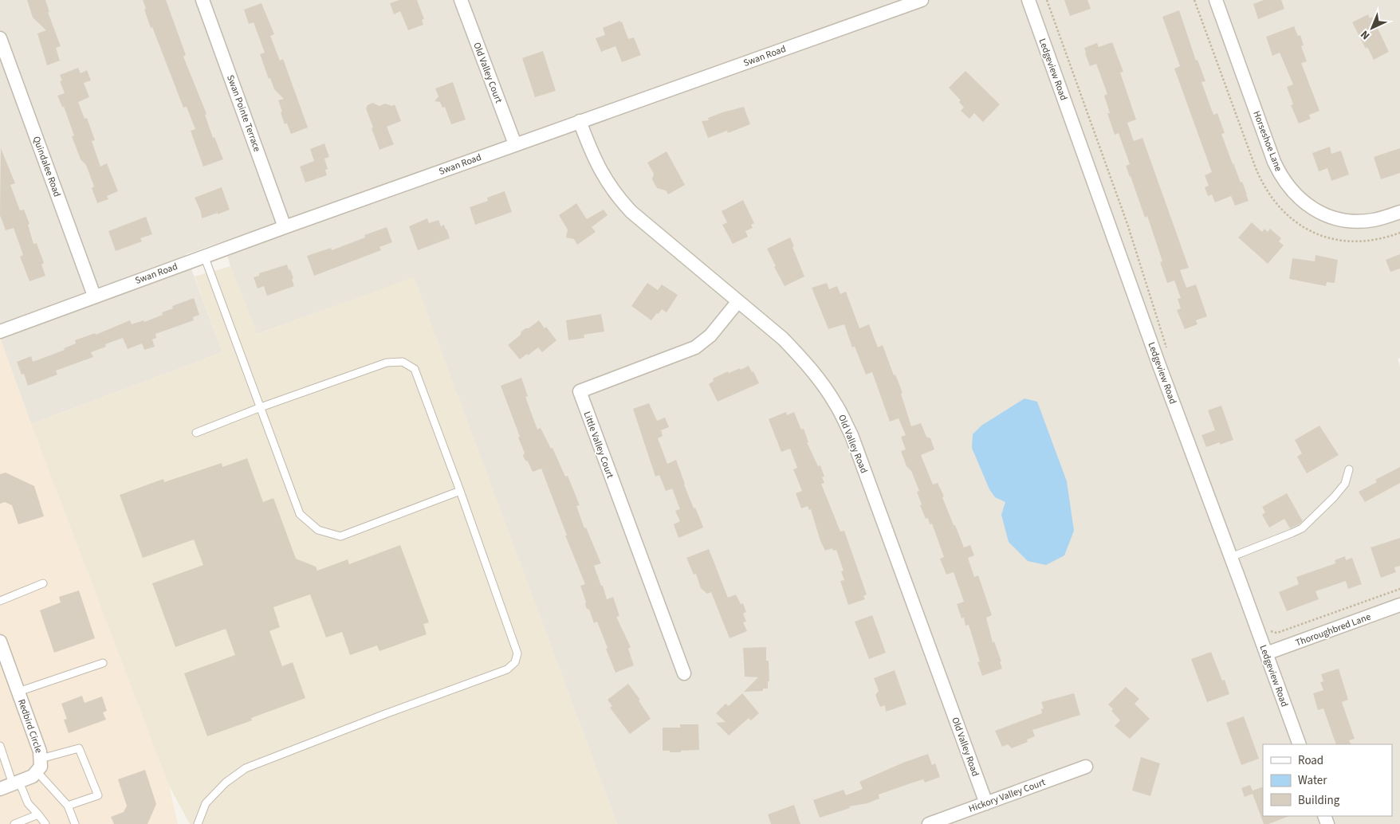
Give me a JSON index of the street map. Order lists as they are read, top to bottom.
{
  "streets": {
    "street": [
      "Swan Road",
      "Ledgeview Road",
      "Old Valley Court",
      "Swan Pointe Terrace",
      "Horseshoe Lane",
      "Quindalee Road",
      "Old Valley Road",
      "Little Valley Court",
      "Thoroughbred Lane",
      "Redbird Circle",
      "Hickory Valley Court"
    ]
  },
  "crossings": [
    ["Swan Road", "Old Valley Court"],
    ["Swan Road", "Swan Pointe Terrace"],
    ["Swan Road", "Quindalee Road"],
    ["Swan Road", "Old Valley Road"],
    ["Ledgeview Road", "Thoroughbred Lane"],
    ["Old Valley Road", "Little Valley Court"],
    ["Old Valley Road", "Hickory Valley Court"]
  ],
  "legend": ["Road", "Water", "Building"],
  "north": "bottom left"
}
